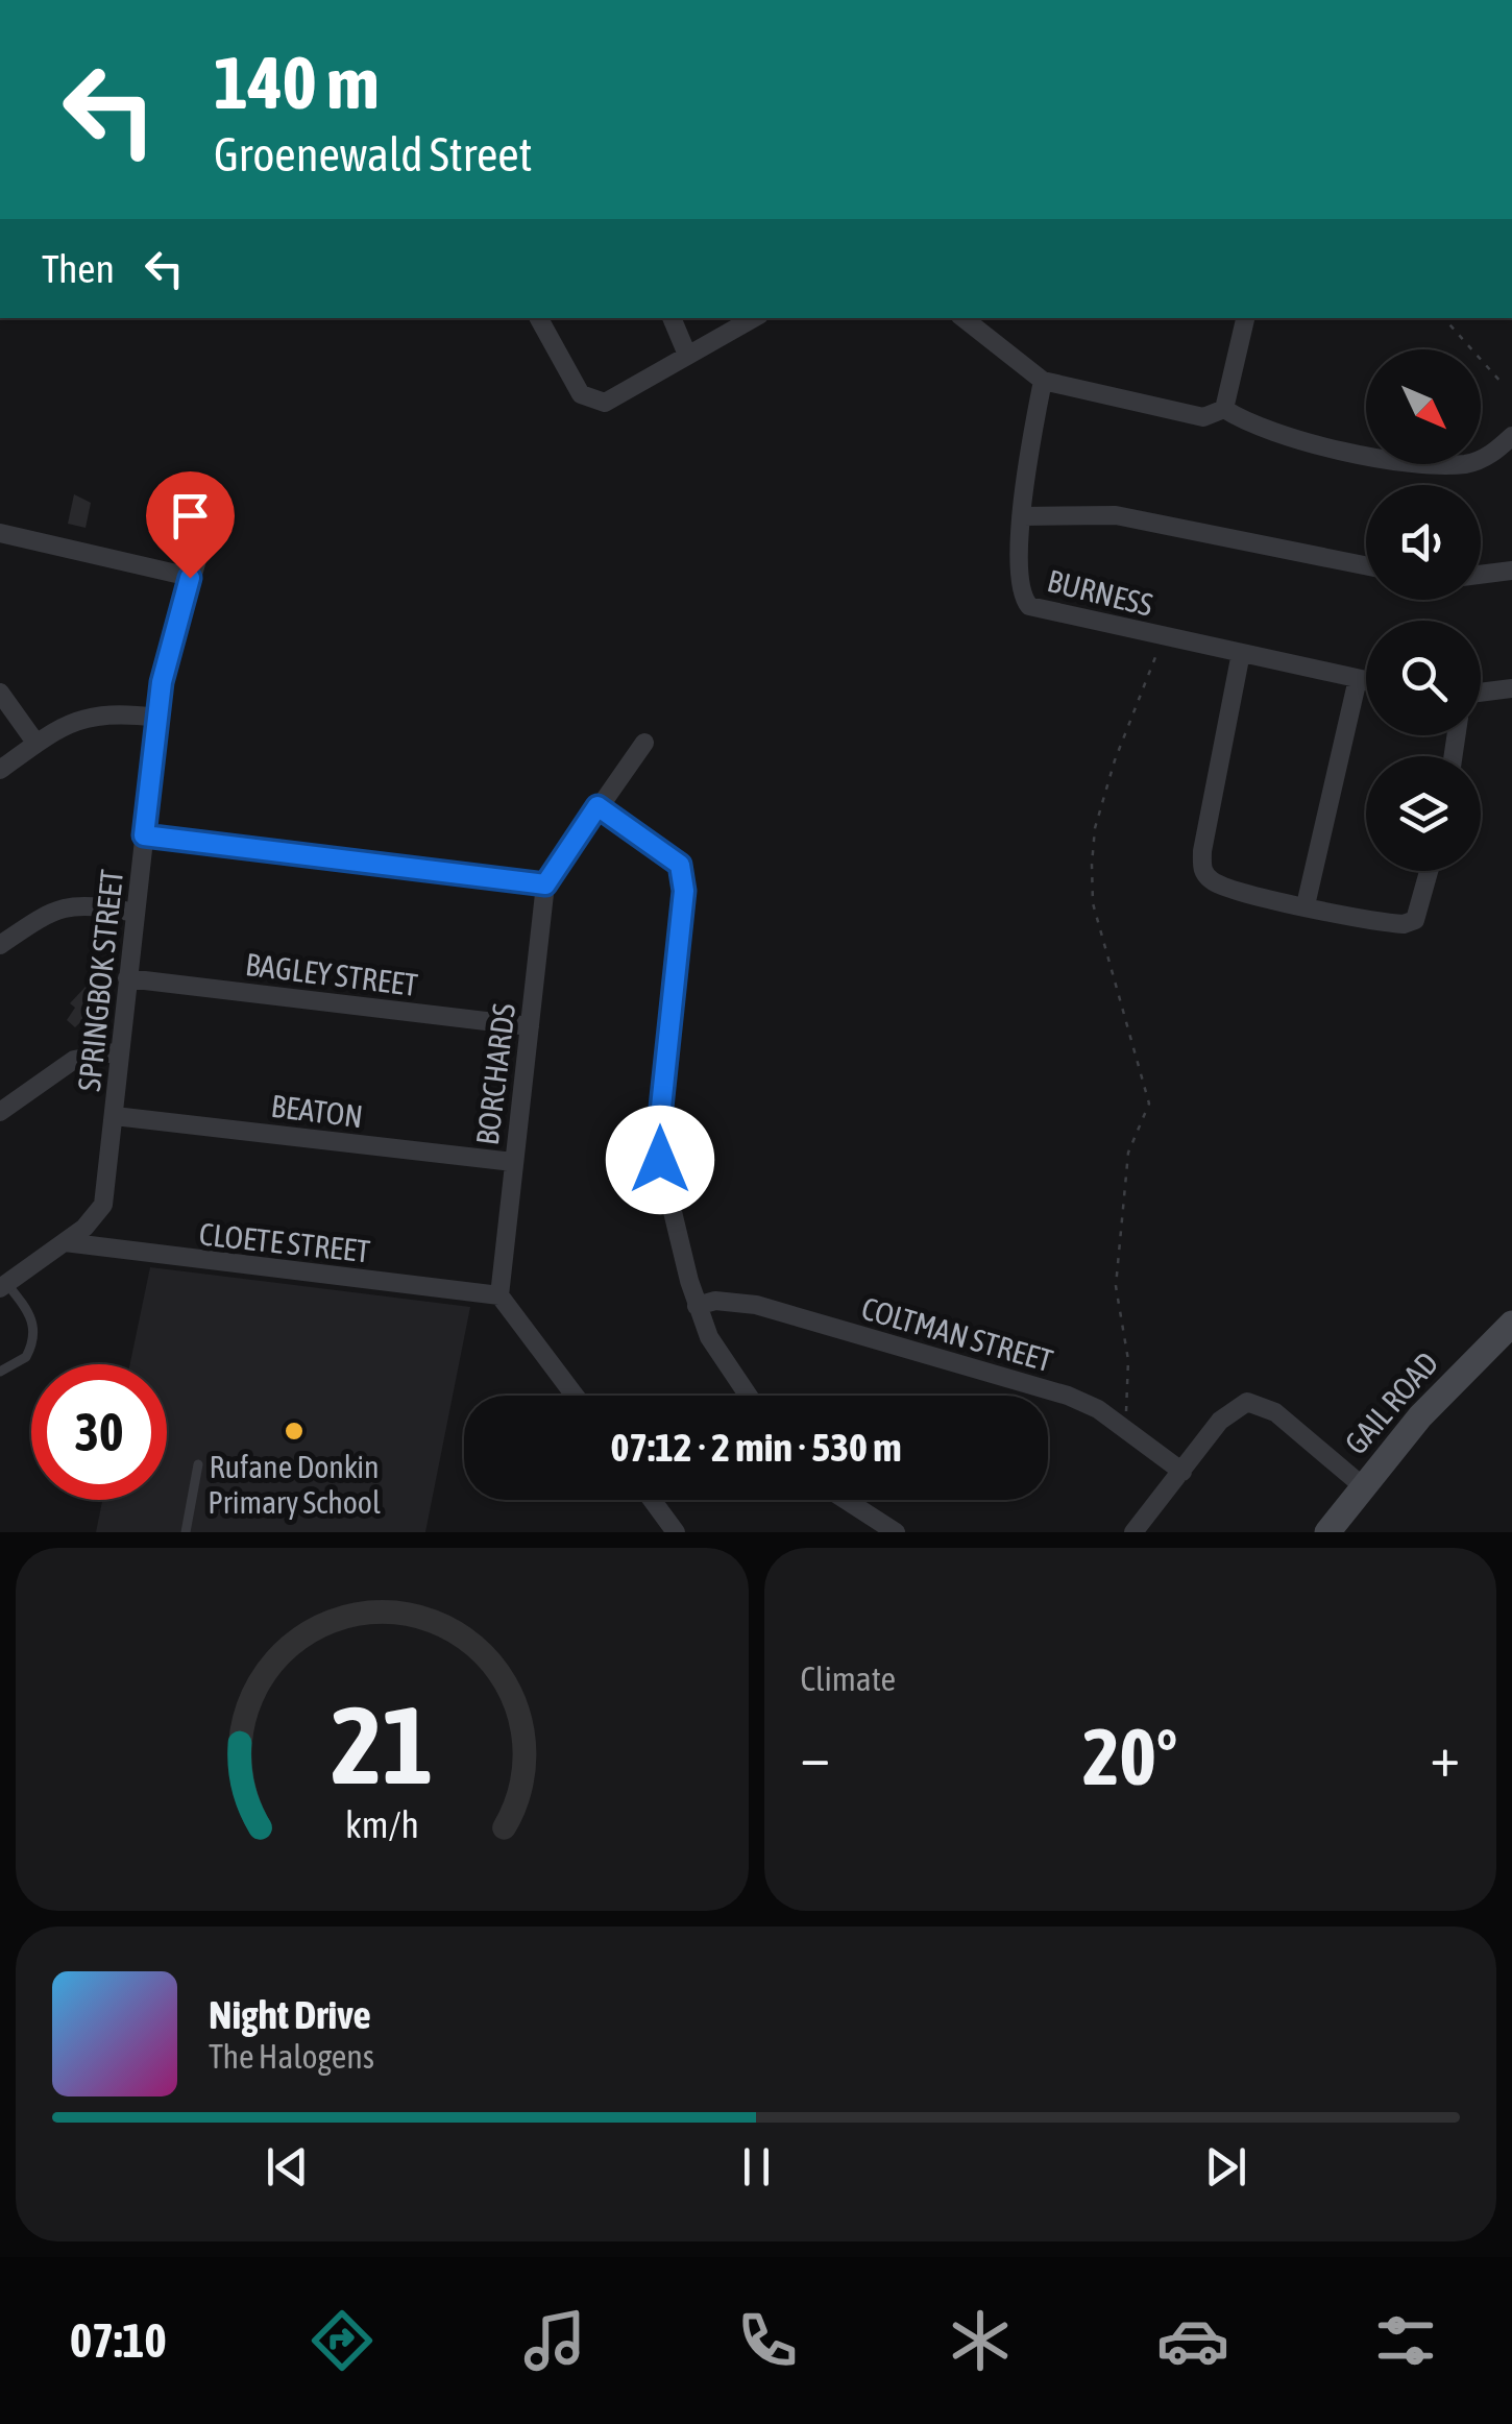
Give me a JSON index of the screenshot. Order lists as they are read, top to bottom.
{
  "streets": {
    "street": [
      "BURNESS",
      "BAGLEY STREET",
      "SPRINGBOK STREET",
      "BORCHARDS",
      "BEATON",
      "CLOETE STREET",
      "COLTMAN STREET",
      "GAIL ROAD"
    ]
  },
  "crossings": [
    ["BAGLEY STREET", "SPRINGBOK STREET"],
    ["BAGLEY STREET", "BORCHARDS"],
    ["SPRINGBOK STREET", "BEATON"],
    ["SPRINGBOK STREET", "CLOETE STREET"],
    ["BORCHARDS", "BEATON"],
    ["BORCHARDS", "CLOETE STREET"]
  ],
  "places": ["Rufane Donkin Primary School"],
  "north": "bottom right",
  "page": {
    "turn": ["140 m", "Groenewald Street"],
    "then": "Then",
    "limit": "30",
    "trip": "07:12 · 2 min · 530 m",
    "tile": "Climate",
    "heat": ["−", "20°", "+"],
    "song": ["Night Drive", "The Halogens"],
    "tabs": "07:10",
    "gauge": ["21", "km/h"]
  }
}
